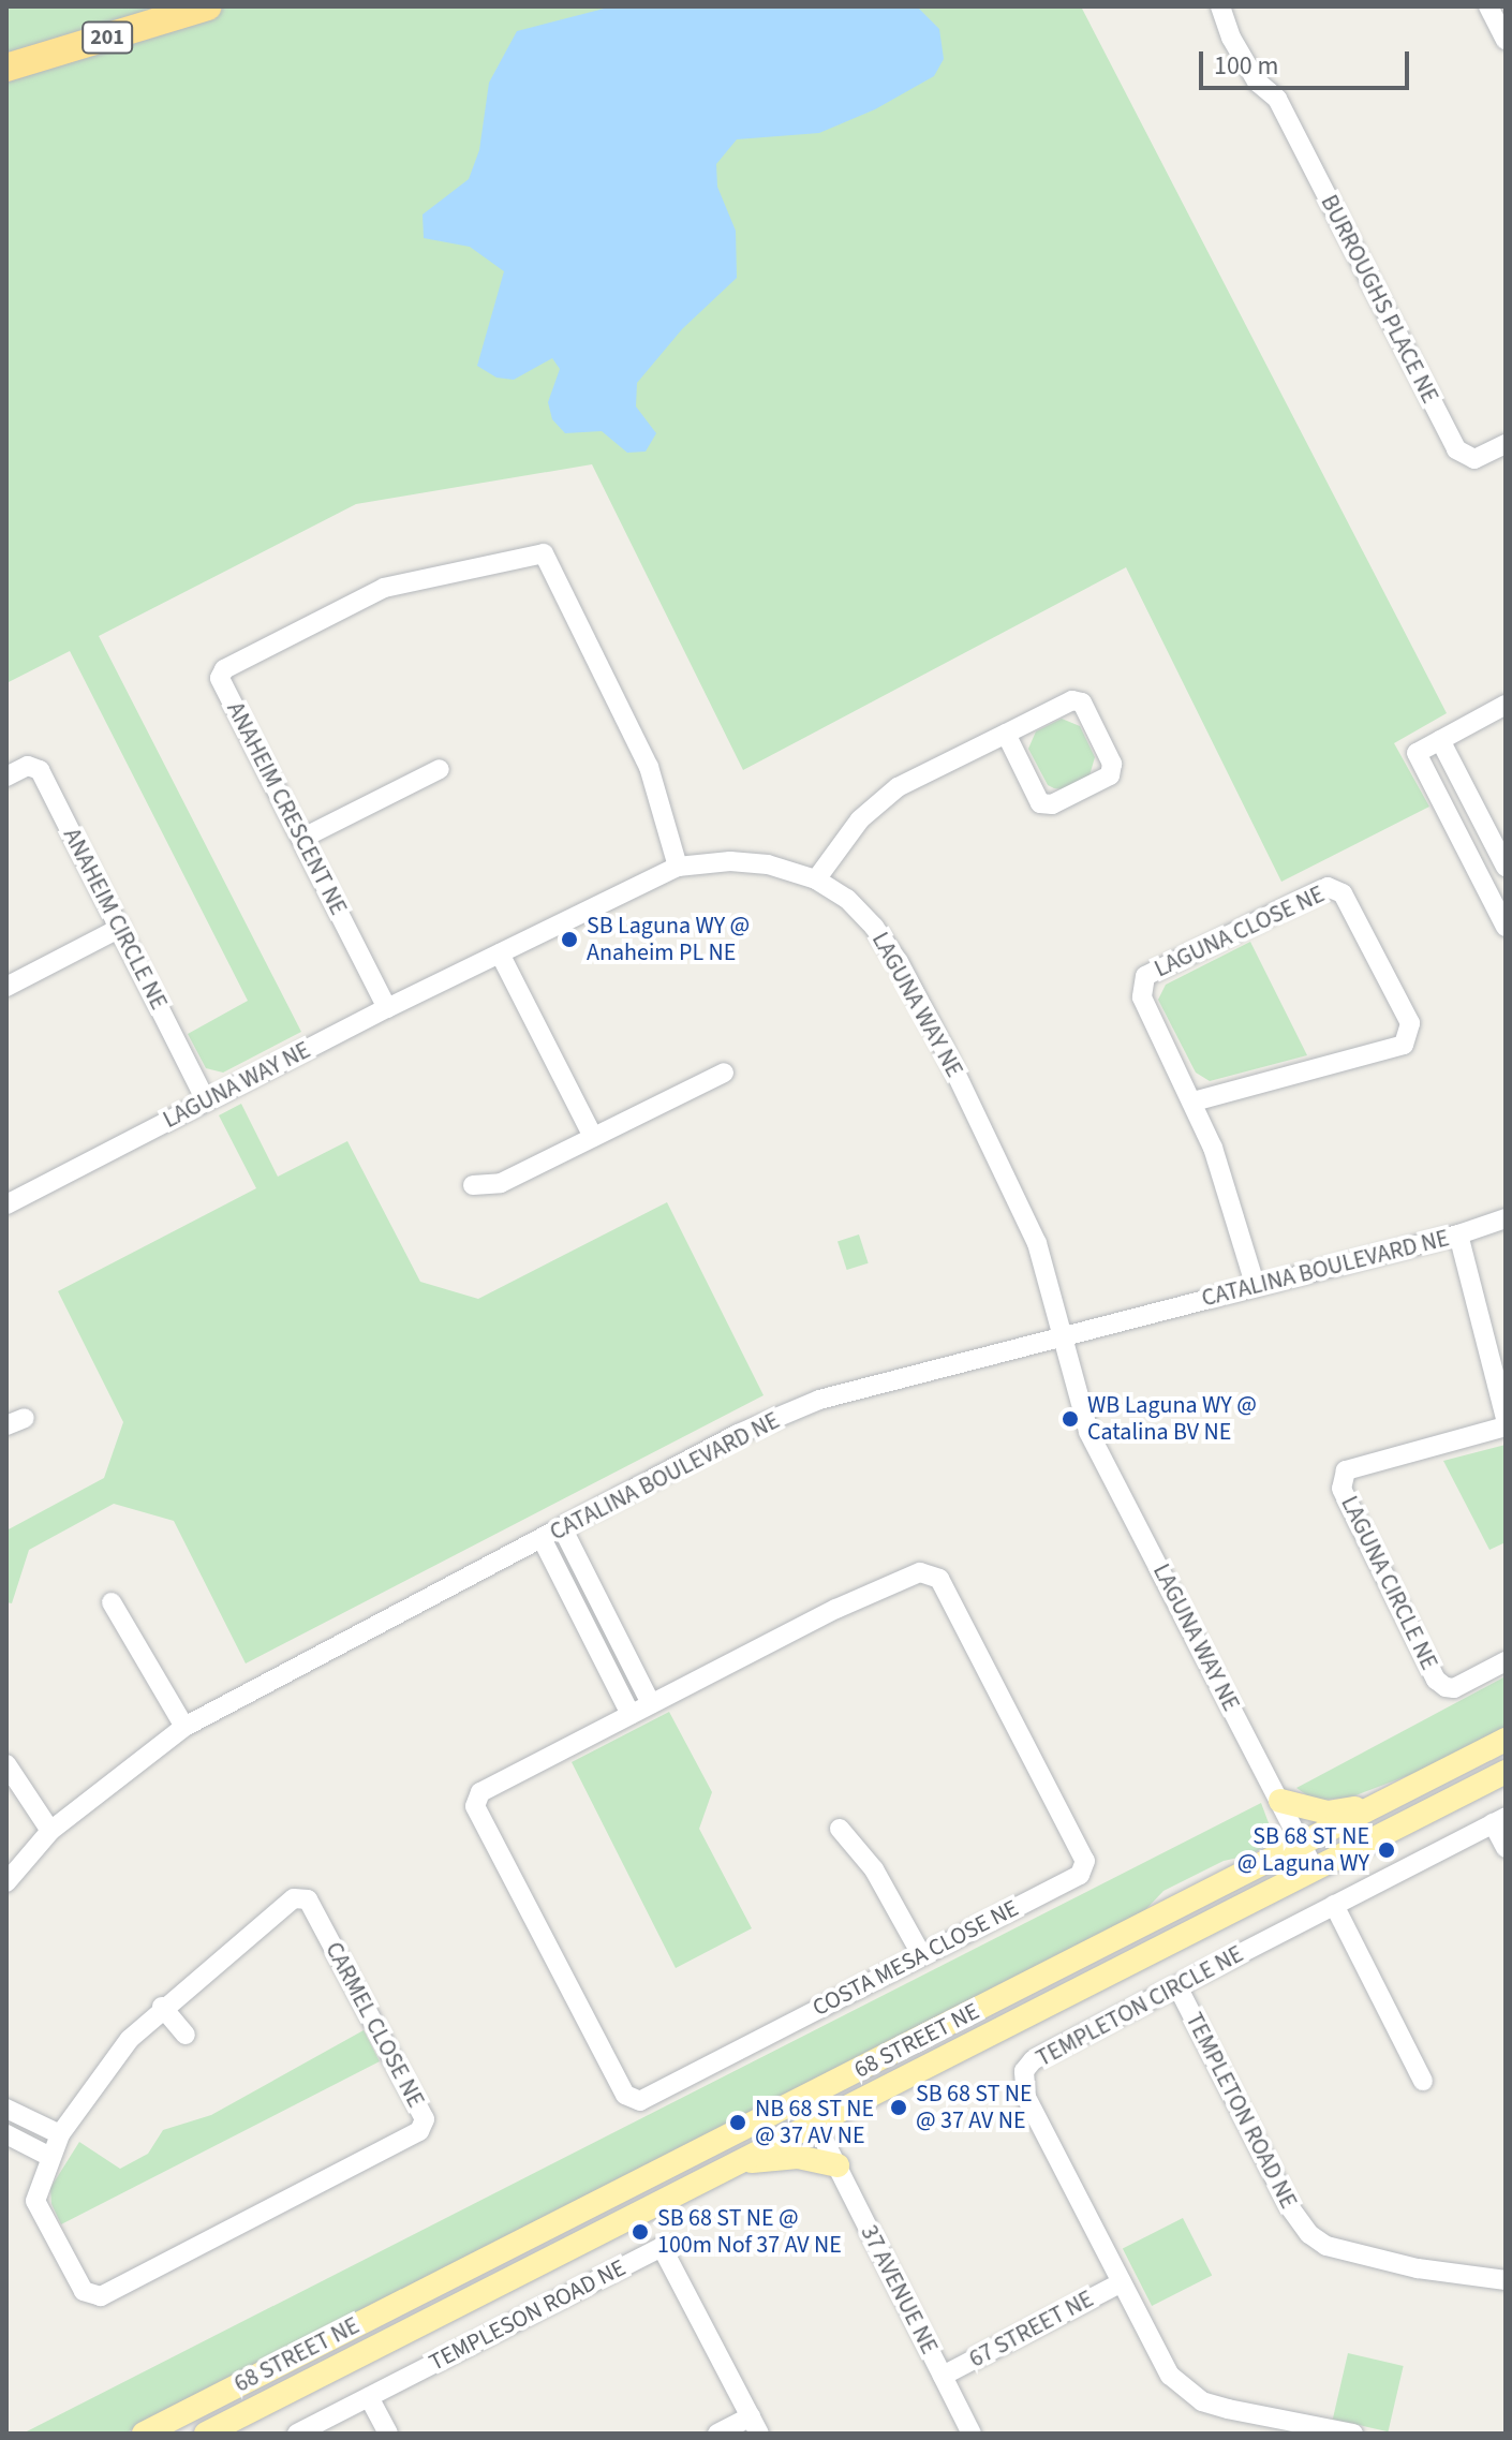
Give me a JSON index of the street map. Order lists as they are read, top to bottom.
{
  "streets": {
    "highway": ["201"],
    "main road": ["68 STREET NE"],
    "street": [
      "BURROUGHS PLACE NE",
      "ANAHEIM CRESCENT NE",
      "ANAHEIM CIRCLE NE",
      "LAGUNA CLOSE NE",
      "LAGUNA WAY NE",
      "CATALINA BOULEVARD NE",
      "LAGUNA CIRCLE NE",
      "COSTA MESA CLOSE NE",
      "TEMPLETON CIRCLE NE",
      "CARMEL CLOSE NE",
      "TEMPLETON ROAD NE",
      "37 AVENUE NE",
      "TEMPLESON ROAD NE",
      "67 STREET NE"
    ]
  },
  "crossings": [
    ["ANAHEIM CRESCENT NE", "LAGUNA WAY NE"],
    ["ANAHEIM CIRCLE NE", "LAGUNA WAY NE"],
    ["LAGUNA CLOSE NE", "CATALINA BOULEVARD NE"],
    ["LAGUNA WAY NE", "CATALINA BOULEVARD NE"],
    ["LAGUNA WAY NE", "68 STREET NE"],
    ["TEMPLETON CIRCLE NE", "TEMPLETON ROAD NE"],
    ["TEMPLETON CIRCLE NE", "67 STREET NE"],
    ["68 STREET NE", "37 AVENUE NE"],
    ["37 AVENUE NE", "67 STREET NE"]
  ],
  "places": [
    "SB Laguna WY @ Anaheim PL NE",
    "WB Laguna WY @ Catalina BV NE",
    "SB 68 ST NE @ Laguna WY",
    "SB 68 ST NE @ 37 AV NE",
    "NB 68 ST NE @ 37 AV NE",
    "SB 68 ST NE @ 100m Nof 37 AV NE"
  ],
  "scale_bar": "100 m"
}
